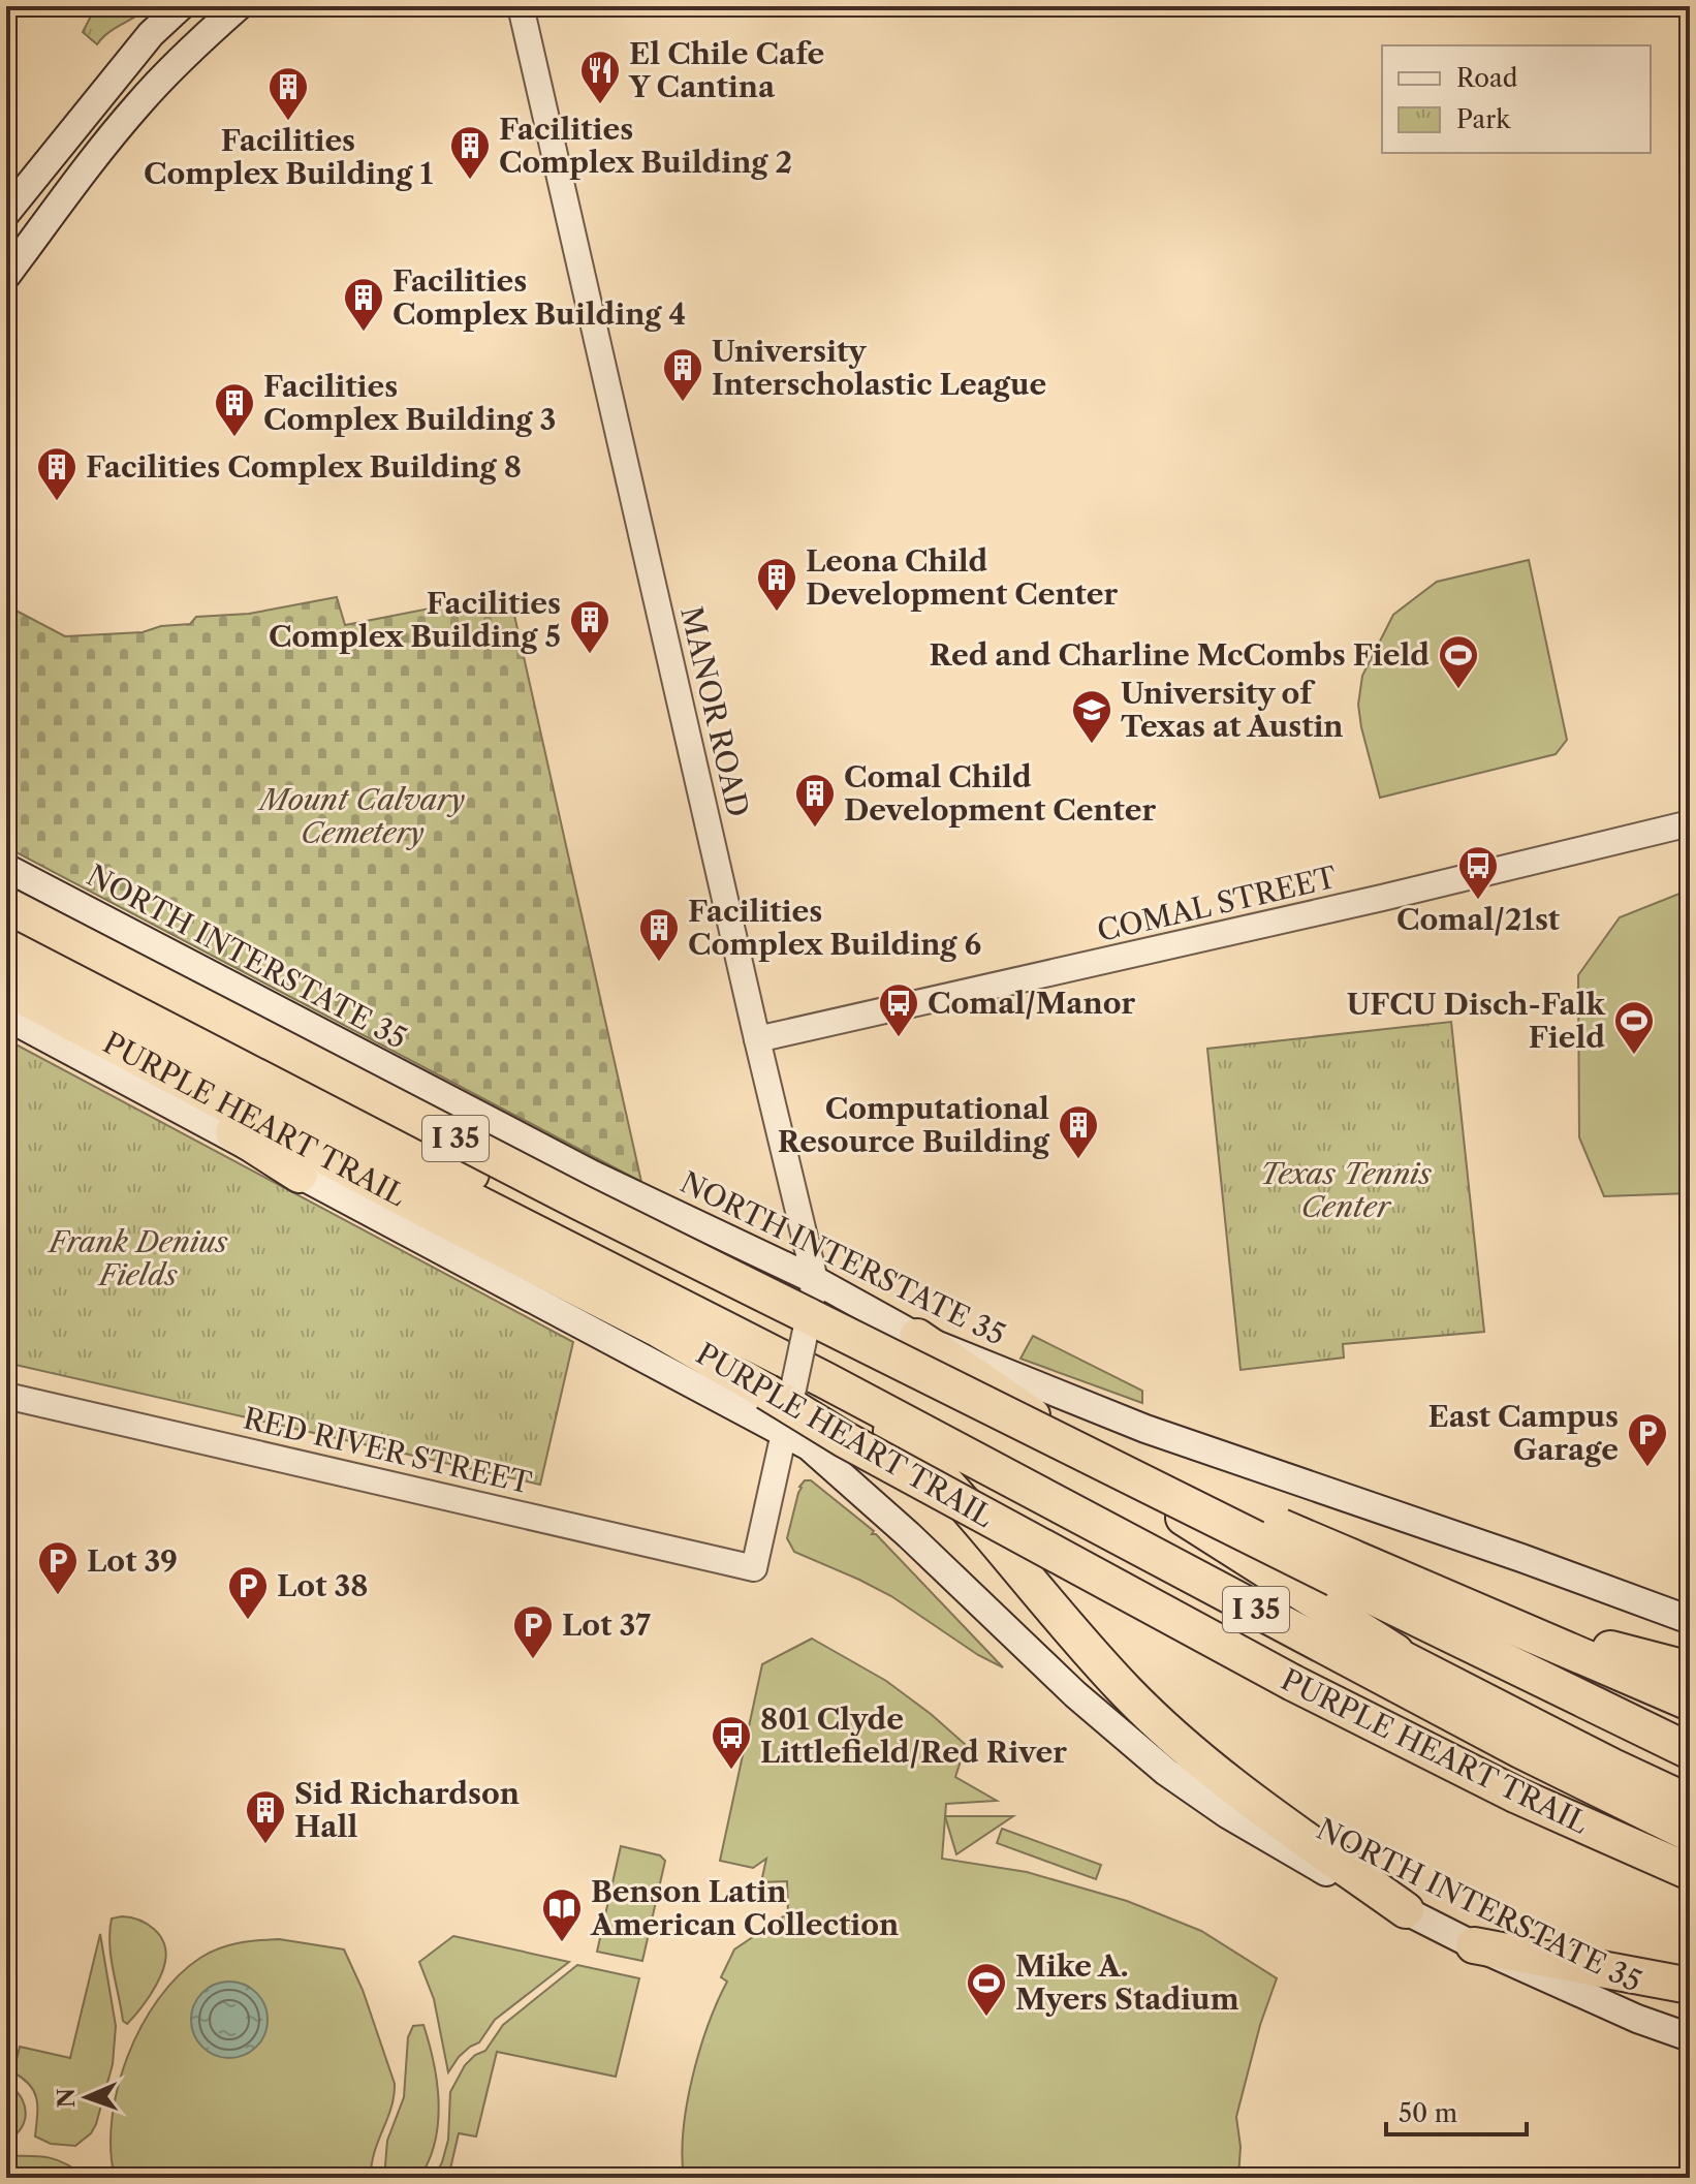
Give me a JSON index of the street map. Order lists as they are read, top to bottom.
{
  "streets": {
    "highway": ["PURPLE HEART TRAIL", "I 35"],
    "main road": ["NORTH INTERSTATE 35"],
    "street": ["MANOR ROAD", "COMAL STREET", "RED RIVER STREET"]
  },
  "crossings": [
    ["MANOR ROAD", "COMAL STREET"],
    ["MANOR ROAD", "NORTH INTERSTATE 35"],
    ["MANOR ROAD", "RED RIVER STREET"],
    ["NORTH INTERSTATE 35", "I 35"]
  ],
  "parks": ["Mount Calvary Cemetery", "Texas Tennis Center", "Frank Denius Fields"],
  "places": {
    "restaurant": ["El Chile Cafe Y Cantina"],
    "building": [
      "Facilities Complex Building 1",
      "Facilities Complex Building 2",
      "Facilities Complex Building 4",
      "University Interscholastic League",
      "Facilities Complex Building 3",
      "Facilities Complex Building 8",
      "Leona Child Development Center",
      "Facilities Complex Building 5",
      "Comal Child Development Center",
      "Facilities Complex Building 6",
      "Computational Resource Building",
      "Sid Richardson Hall"
    ],
    "sports": ["Red and Charline McCombs Field", "UFCU Disch-Falk Field", "Mike A. Myers Stadium"],
    "school or university": ["University of Texas at Austin"],
    "bus stop": ["Comal/21st", "Comal/Manor", "801 Clyde Littlefield/Red River"],
    "parking": [
      "East Campus Garage",
      "Lot 39",
      "Lot 38",
      "Lot 37"
    ],
    "library": ["Benson Latin American Collection"]
  },
  "legend": ["Road", "Park"],
  "scale_bar": "50 m",
  "north": "left"
}
